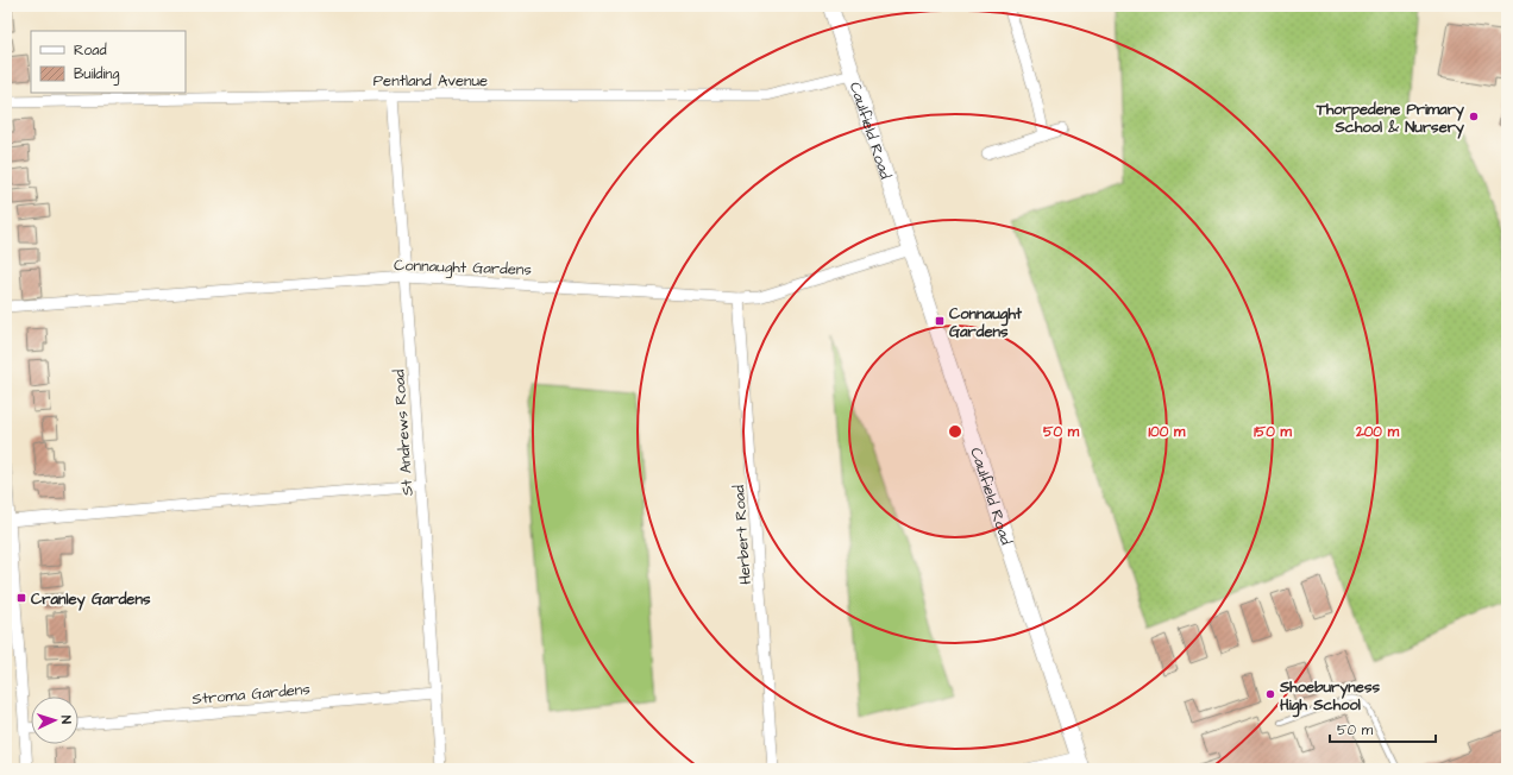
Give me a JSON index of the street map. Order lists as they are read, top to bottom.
{
  "streets": {
    "street": [
      "Pentland Avenue",
      "Caulfield Road",
      "Connaught Gardens",
      "St Andrews Road",
      "Herbert Road",
      "Stroma Gardens"
    ]
  },
  "crossings": [
    ["Pentland Avenue", "Caulfield Road"],
    ["Pentland Avenue", "St Andrews Road"],
    ["Caulfield Road", "Connaught Gardens"],
    ["Connaught Gardens", "St Andrews Road"],
    ["Connaught Gardens", "Herbert Road"],
    ["St Andrews Road", "Stroma Gardens"]
  ],
  "places": {
    "other": ["Thorpedene Primary School & Nursery", "Shoeburyness High School"],
    "transit": ["Connaught Gardens", "Cranley Gardens"]
  },
  "legend": ["Road", "Building"],
  "scale_bar": "50 m",
  "north": "right",
  "rings": [
    "50 m",
    "100 m",
    "150 m",
    "200 m"
  ]
}
